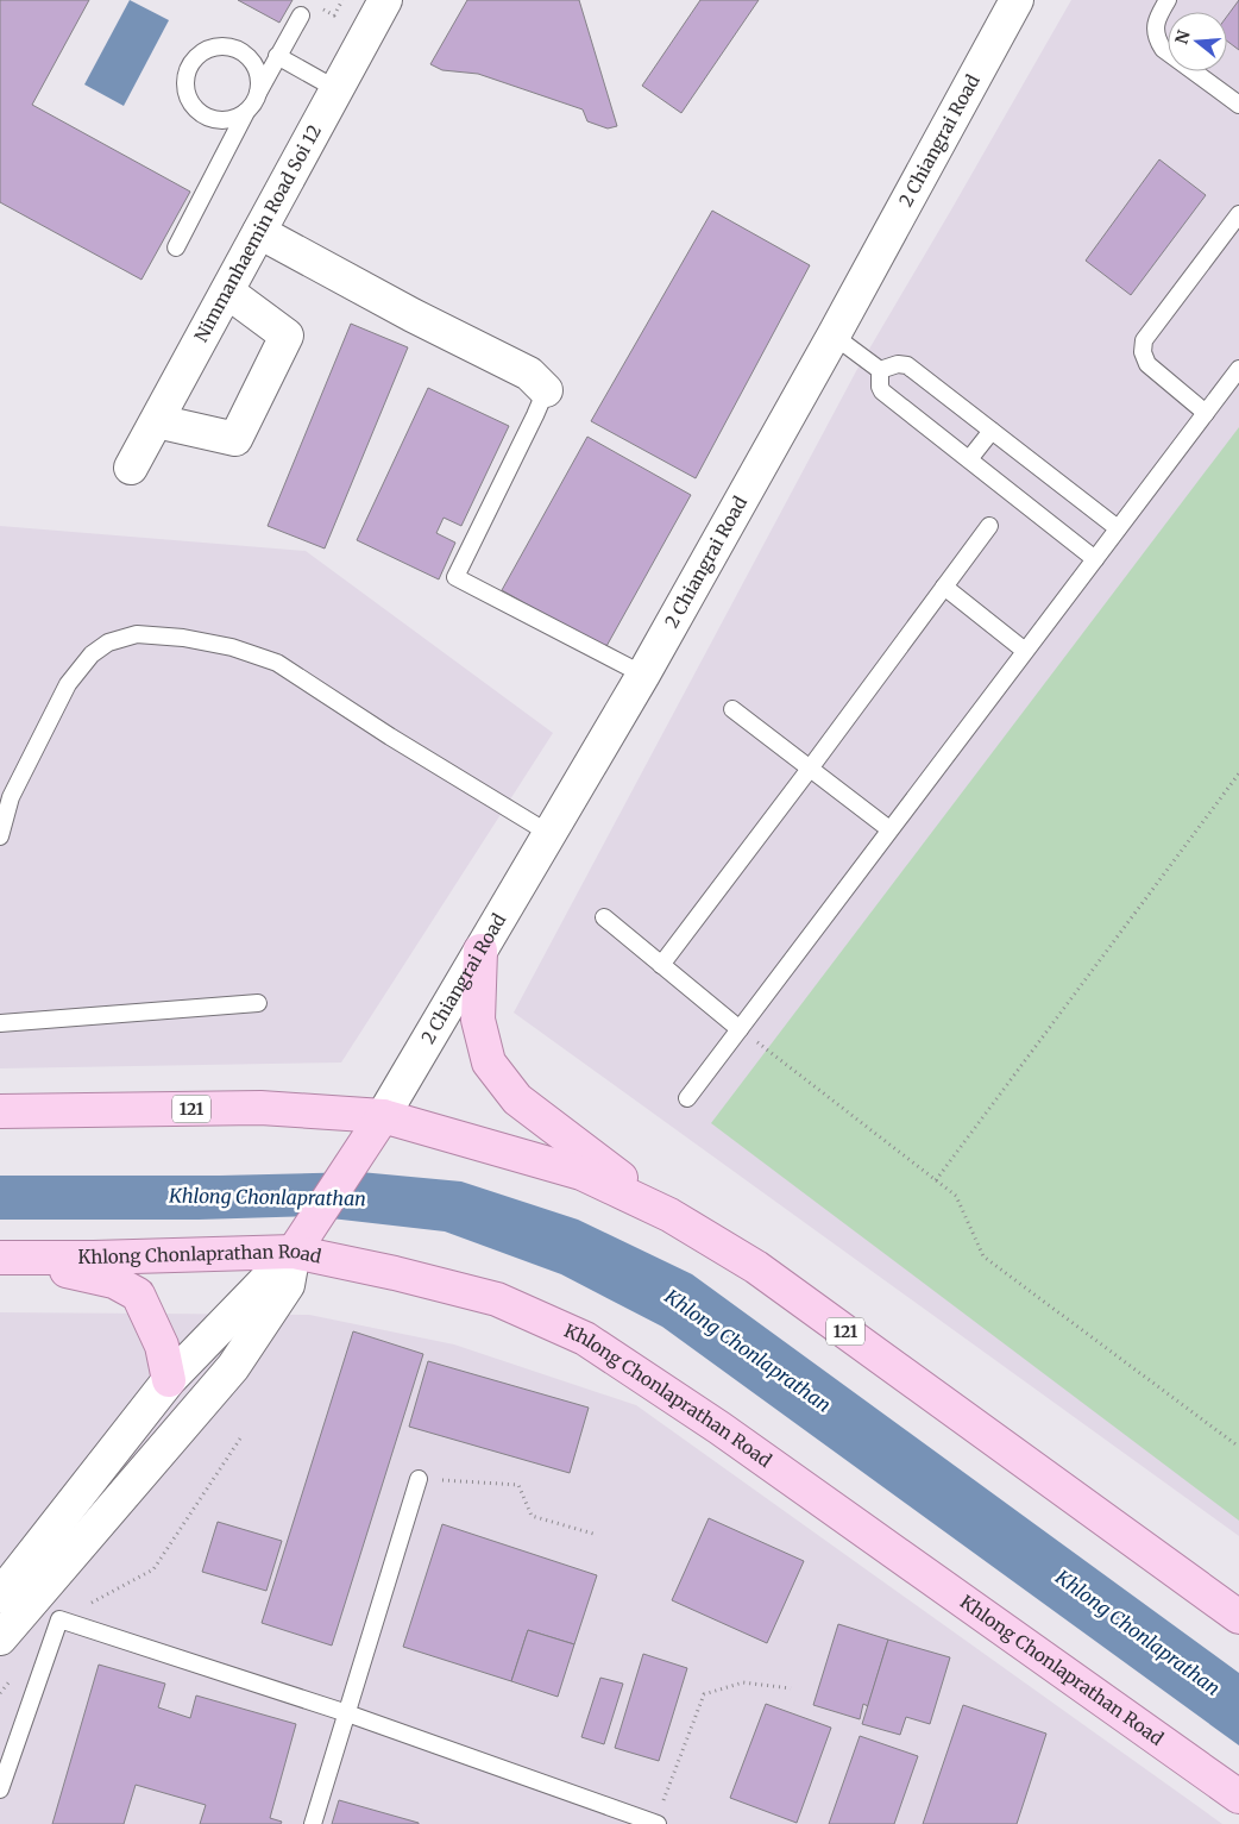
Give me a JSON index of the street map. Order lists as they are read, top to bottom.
{
  "streets": {
    "main road": ["121", "Khlong Chonlaprathan Road"],
    "street": ["2 Chiangrai Road", "Nimmanhaemin Road Soi 12"]
  },
  "crossings": [
    ["2 Chiangrai Road", "121"]
  ],
  "water": ["Khlong Chonlaprathan"],
  "north": "left"
}
